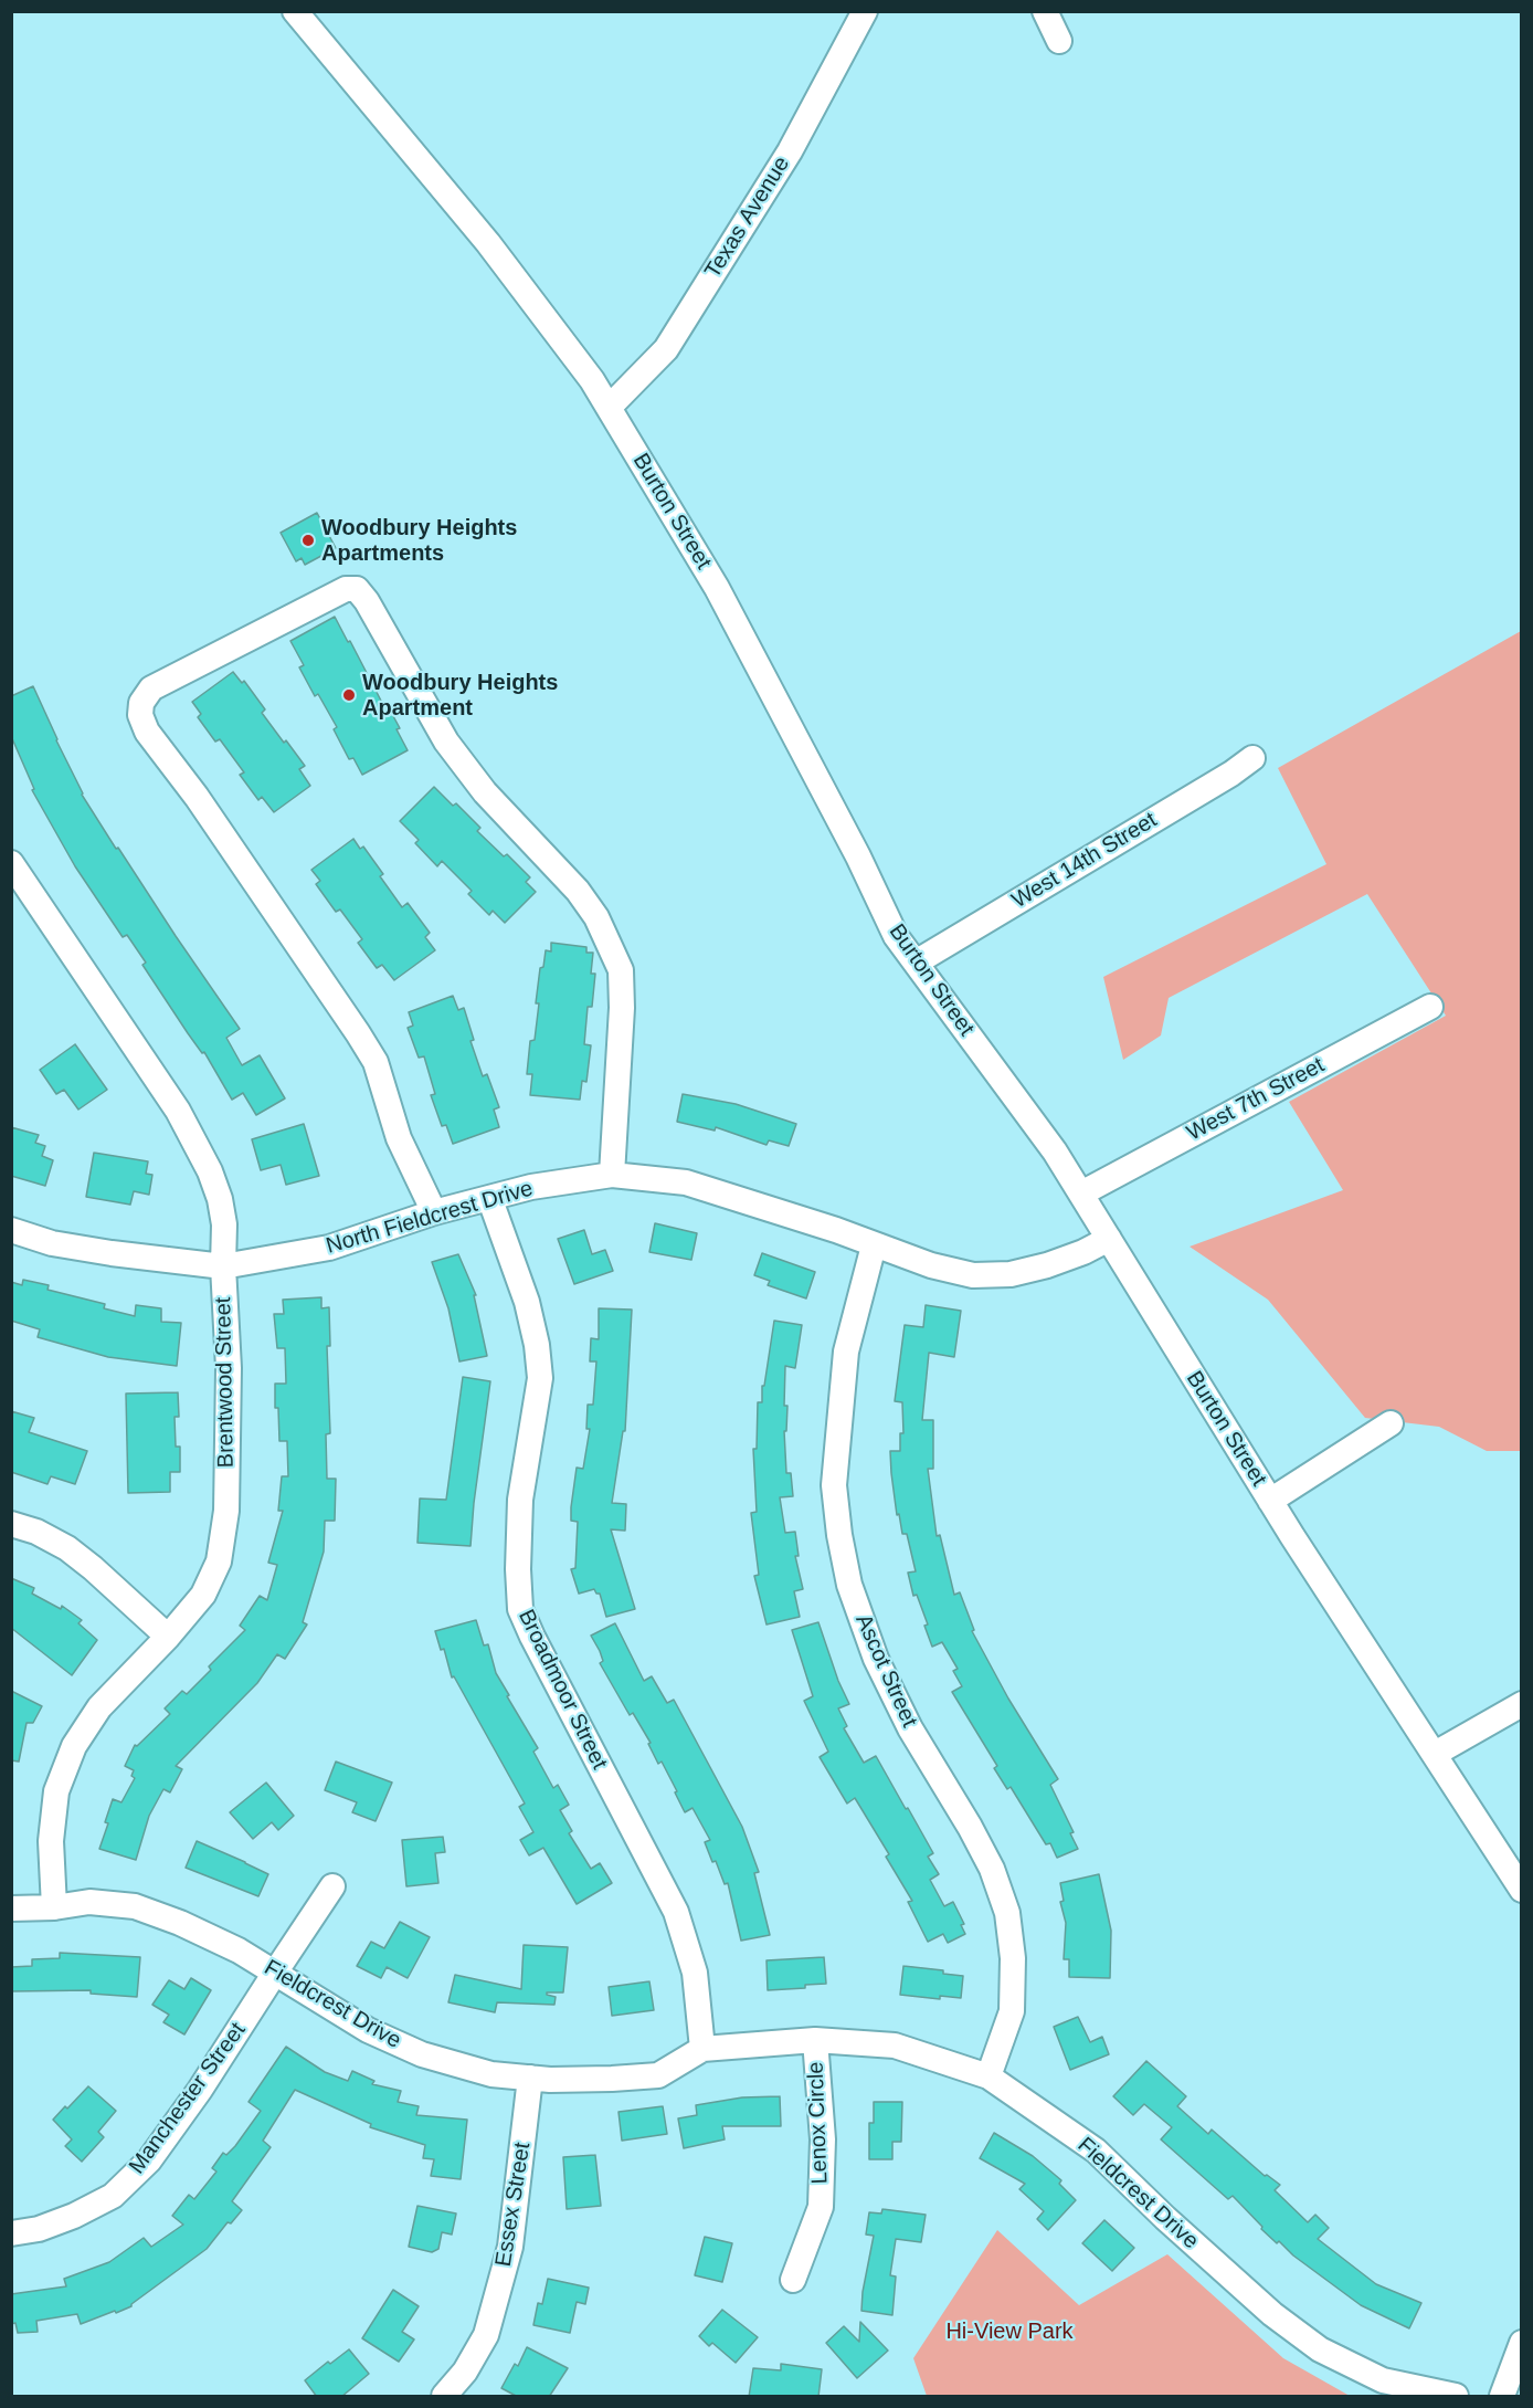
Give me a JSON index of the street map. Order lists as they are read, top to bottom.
{
  "streets": {
    "street": [
      "Texas Avenue",
      "Burton Street",
      "West 14th Street",
      "West 7th Street",
      "North Fieldcrest Drive",
      "Brentwood Street",
      "Ascot Street",
      "Broadmoor Street",
      "Fieldcrest Drive",
      "Manchester Street",
      "Lenox Circle",
      "Essex Street"
    ]
  },
  "crossings": [
    ["Texas Avenue", "Burton Street"],
    ["Burton Street", "West 14th Street"],
    ["Burton Street", "West 7th Street"],
    ["Burton Street", "North Fieldcrest Drive"],
    ["North Fieldcrest Drive", "Brentwood Street"],
    ["North Fieldcrest Drive", "Ascot Street"],
    ["North Fieldcrest Drive", "Broadmoor Street"],
    ["Brentwood Street", "Fieldcrest Drive"],
    ["Ascot Street", "Fieldcrest Drive"],
    ["Broadmoor Street", "Fieldcrest Drive"],
    ["Fieldcrest Drive", "Manchester Street"],
    ["Fieldcrest Drive", "Lenox Circle"],
    ["Fieldcrest Drive", "Essex Street"]
  ],
  "parks": ["Hi-View Park"],
  "places": ["Woodbury Heights Apartments", "Woodbury Heights Apartment"]
}
